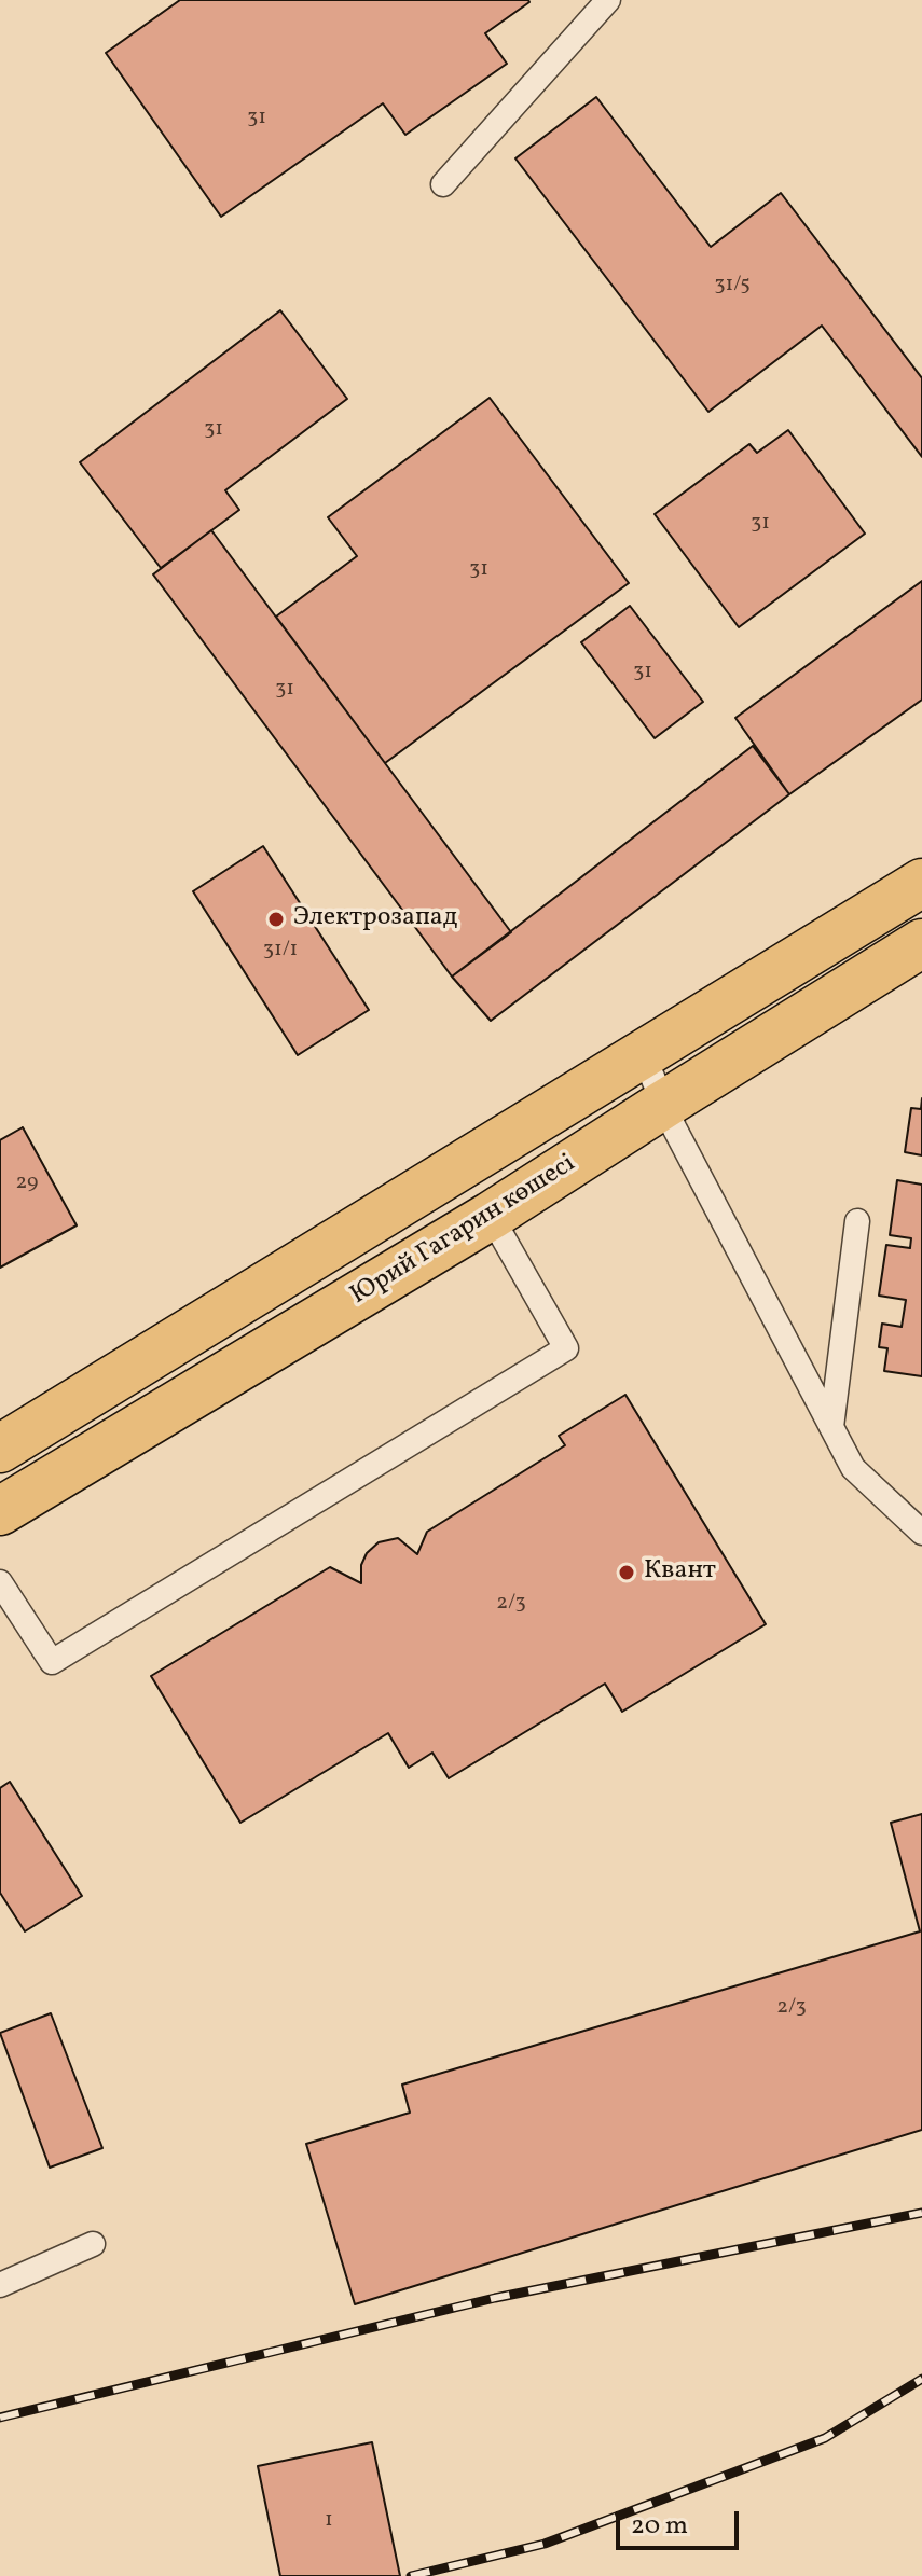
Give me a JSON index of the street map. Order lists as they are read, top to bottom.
{
  "streets": {
    "main road": ["Юрий Гагарин көшесі"]
  },
  "places": ["Электрозапад", "Квант"],
  "house_numbers": [
    "31",
    "31/5",
    "31",
    "31",
    "31",
    "31",
    "31",
    "31/1",
    "29",
    "2/3",
    "2/3",
    "1"
  ],
  "scale_bar": "20 m"
}
